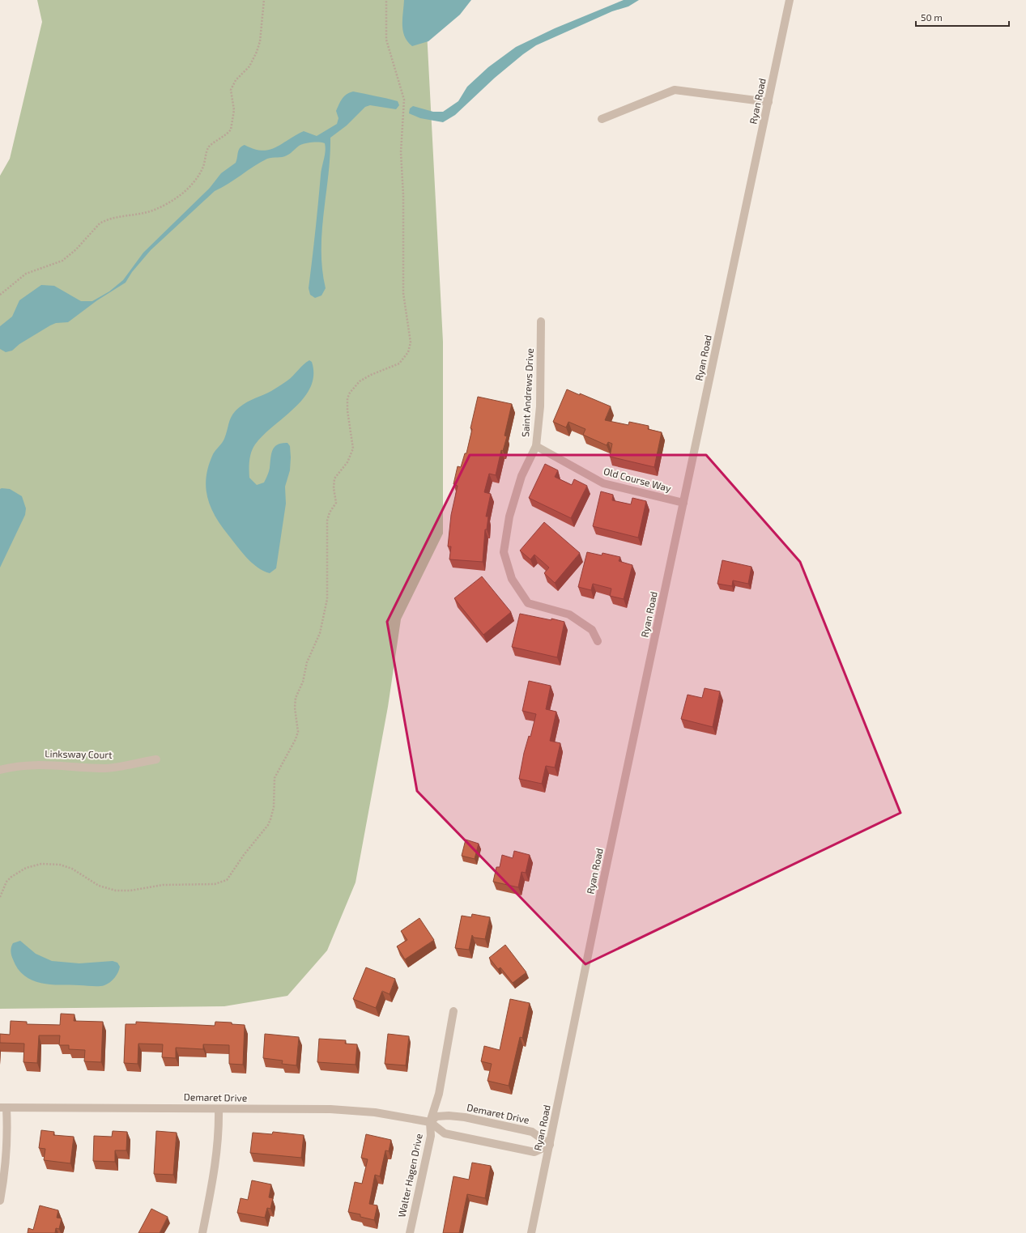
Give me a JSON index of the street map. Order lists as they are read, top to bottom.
{
  "streets": {
    "street": [
      "Ryan Road",
      "Saint Andrews Drive",
      "Old Course Way",
      "Linksway Court",
      "Demaret Drive",
      "Walter Hagen Drive"
    ]
  },
  "crossings": [
    ["Ryan Road", "Old Course Way"],
    ["Ryan Road", "Demaret Drive"],
    ["Saint Andrews Drive", "Old Course Way"],
    ["Demaret Drive", "Walter Hagen Drive"]
  ],
  "scale_bar": "50 m"
}
